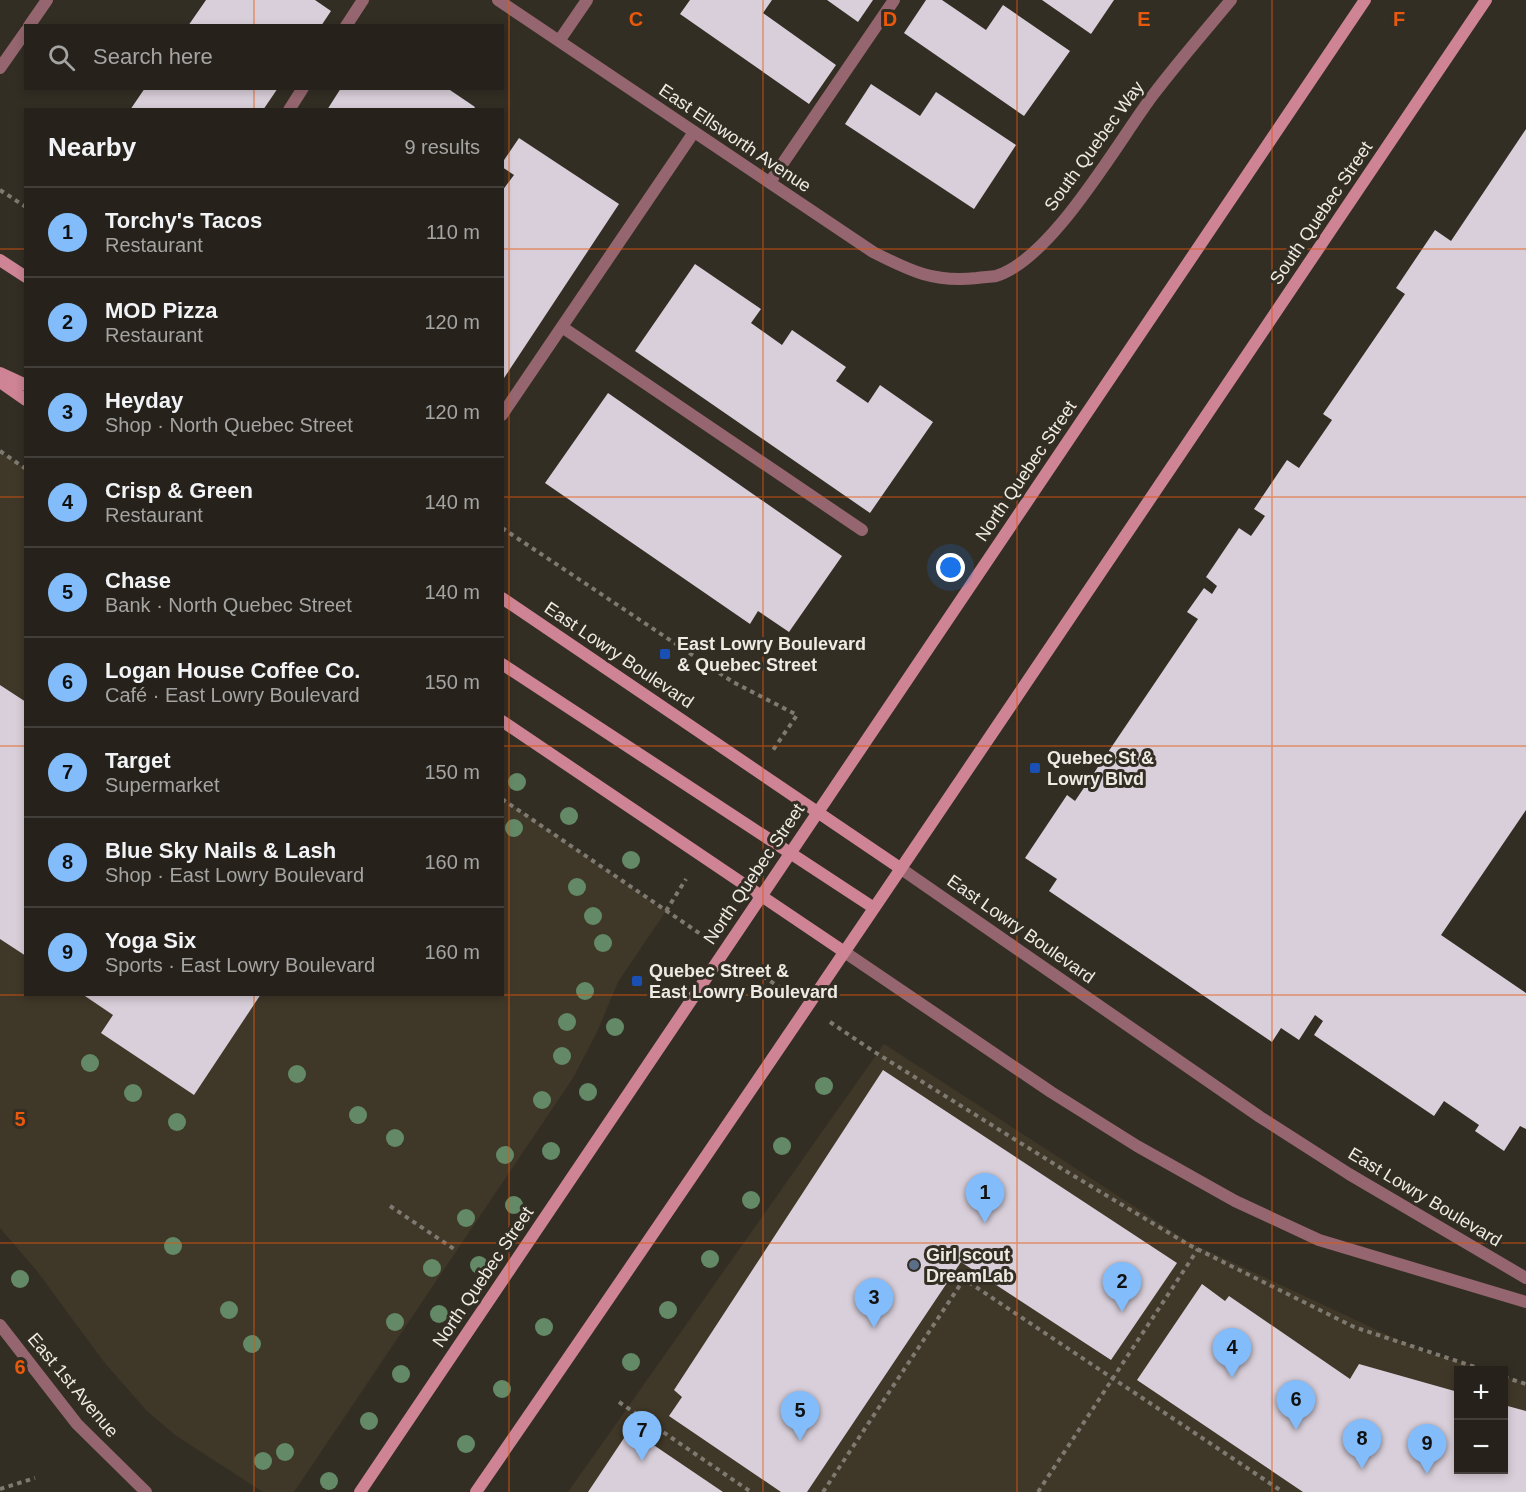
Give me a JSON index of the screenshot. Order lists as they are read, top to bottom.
{
  "streets": {
    "main road": ["South Quebec Street", "North Quebec Street", "East Lowry Boulevard"],
    "street": ["East Ellsworth Avenue", "South Quebec Way", "East 1st Avenue"]
  },
  "crossings": [
    ["East Ellsworth Avenue", "South Quebec Way"],
    ["South Quebec Street", "East Lowry Boulevard"],
    ["North Quebec Street", "East Lowry Boulevard"]
  ],
  "places": {
    "transit": ["East Lowry Boulevard & Quebec Street", "Quebec St & Lowry Blvd", "Quebec Street & East Lowry Boulevard"],
    "other": ["Girl scout DreamLab"]
  },
  "page": {
    "search": "Search here",
    "heading": ["Nearby", "9 results"],
    "list": [
      {
        "mark": "1",
        "name": "Torchy's Tacos",
        "note": "Restaurant",
        "value": "110 m"
      },
      {
        "mark": "2",
        "name": "MOD Pizza",
        "note": "Restaurant",
        "value": "120 m"
      },
      {
        "mark": "3",
        "name": "Heyday",
        "note": "Shop · North Quebec Street",
        "value": "120 m"
      },
      {
        "mark": "4",
        "name": "Crisp & Green",
        "note": "Restaurant",
        "value": "140 m"
      },
      {
        "mark": "5",
        "name": "Chase",
        "note": "Bank · North Quebec Street",
        "value": "140 m"
      },
      {
        "mark": "6",
        "name": "Logan House Coffee Co.",
        "note": "Café · East Lowry Boulevard",
        "value": "150 m"
      },
      {
        "mark": "7",
        "name": "Target",
        "note": "Supermarket",
        "value": "150 m"
      },
      {
        "mark": "8",
        "name": "Blue Sky Nails & Lash",
        "note": "Shop · East Lowry Boulevard",
        "value": "160 m"
      },
      {
        "mark": "9",
        "name": "Yoga Six",
        "note": "Sports · East Lowry Boulevard",
        "value": "160 m"
      }
    ],
    "pins": [
      "1",
      "2",
      "3",
      "4",
      "6",
      "5",
      "7",
      "8",
      "9"
    ],
    "map_buttons": ["+", "−"]
  },
  "grid": {
    "columns": [
      "C",
      "D",
      "E",
      "F"
    ],
    "rows": ["5", "6"]
  }
}
